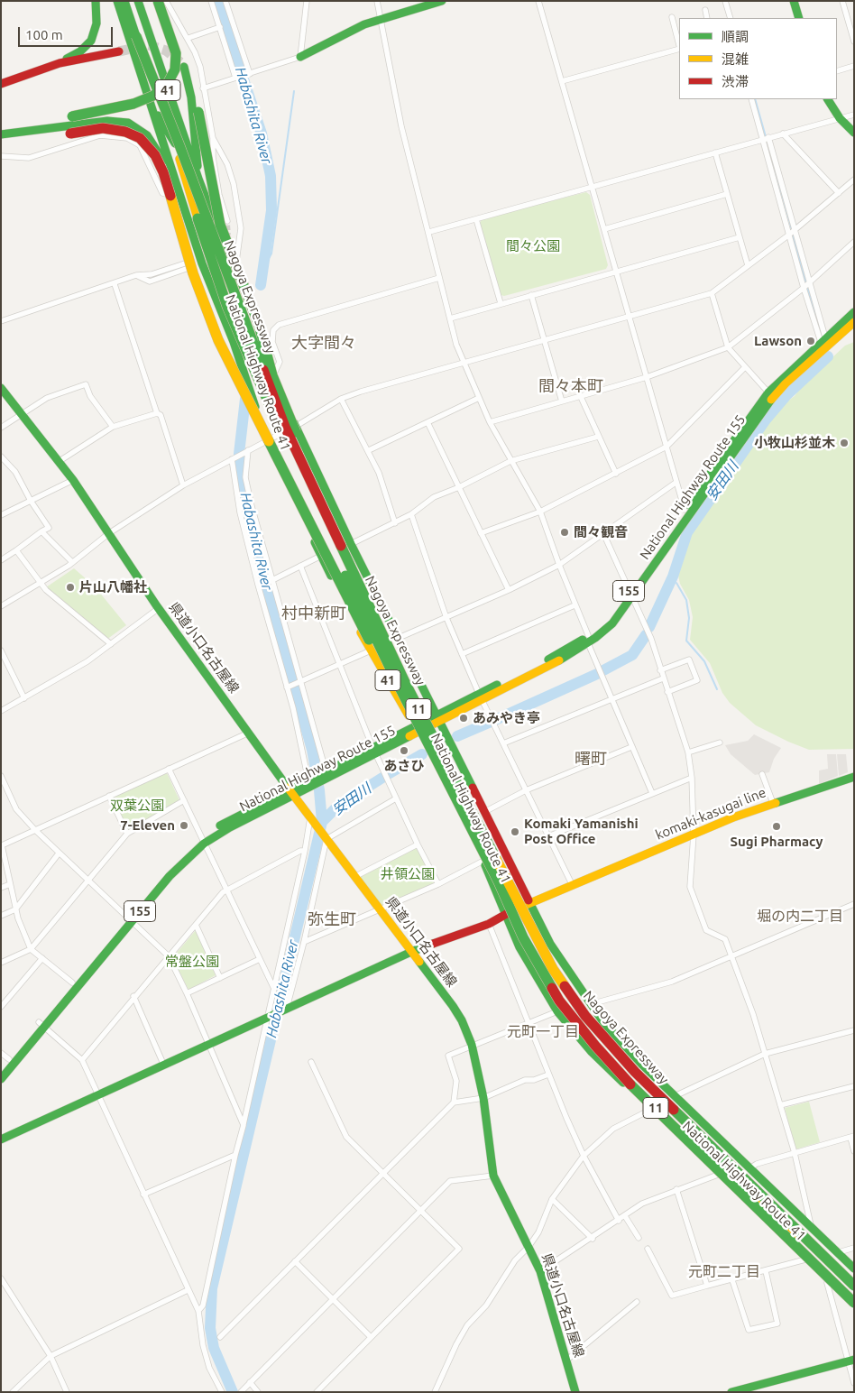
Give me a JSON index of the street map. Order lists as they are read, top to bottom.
{
  "streets": {
    "main road": [
      "41",
      "Nagoya Expressway",
      "National Highway Route 41",
      "National Highway Route 155",
      "155",
      "県道小口名古屋線",
      "11",
      "komaki-kasugai line"
    ]
  },
  "crossings": [
    ["Nagoya Expressway", "11"],
    ["National Highway Route 41", "National Highway Route 155"],
    ["National Highway Route 41", "11"],
    ["National Highway Route 41", "komaki-kasugai line"],
    ["National Highway Route 155", "県道小口名古屋線"],
    ["県道小口名古屋線", "komaki-kasugai line"]
  ],
  "districts": [
    "大字間々",
    "間々本町",
    "村中新町",
    "曙町",
    "堀の内二丁目",
    "弥生町",
    "元町一丁目",
    "元町二丁目"
  ],
  "water": ["Habashita River", "安田川"],
  "parks": [
    "間々公園",
    "双葉公園",
    "井領公園",
    "常盤公園"
  ],
  "places": [
    "Lawson",
    "小牧山杉並木",
    "間々観音",
    "片山八幡社",
    "あみやき亭",
    "あさひ",
    "7-Eleven",
    "Sugi Pharmacy",
    "Komaki Yamanishi Post Office"
  ],
  "legend": ["順調", "混雑", "渋滞"],
  "scale_bar": "100 m"
}
